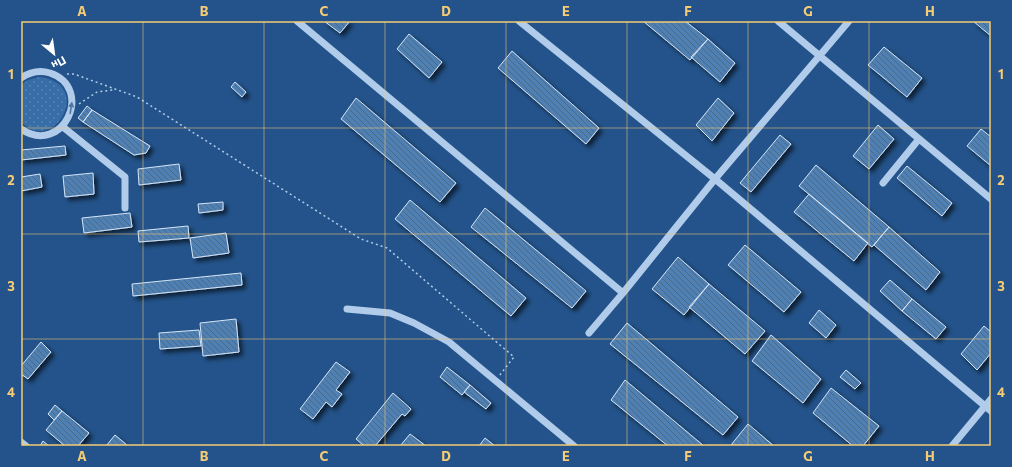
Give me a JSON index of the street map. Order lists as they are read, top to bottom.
{
  "north": "bottom right",
  "grid": {
    "columns": [
      "A",
      "B",
      "C",
      "D",
      "E",
      "F",
      "G",
      "H"
    ],
    "rows": [
      "1",
      "2",
      "3",
      "4"
    ]
  }
}
